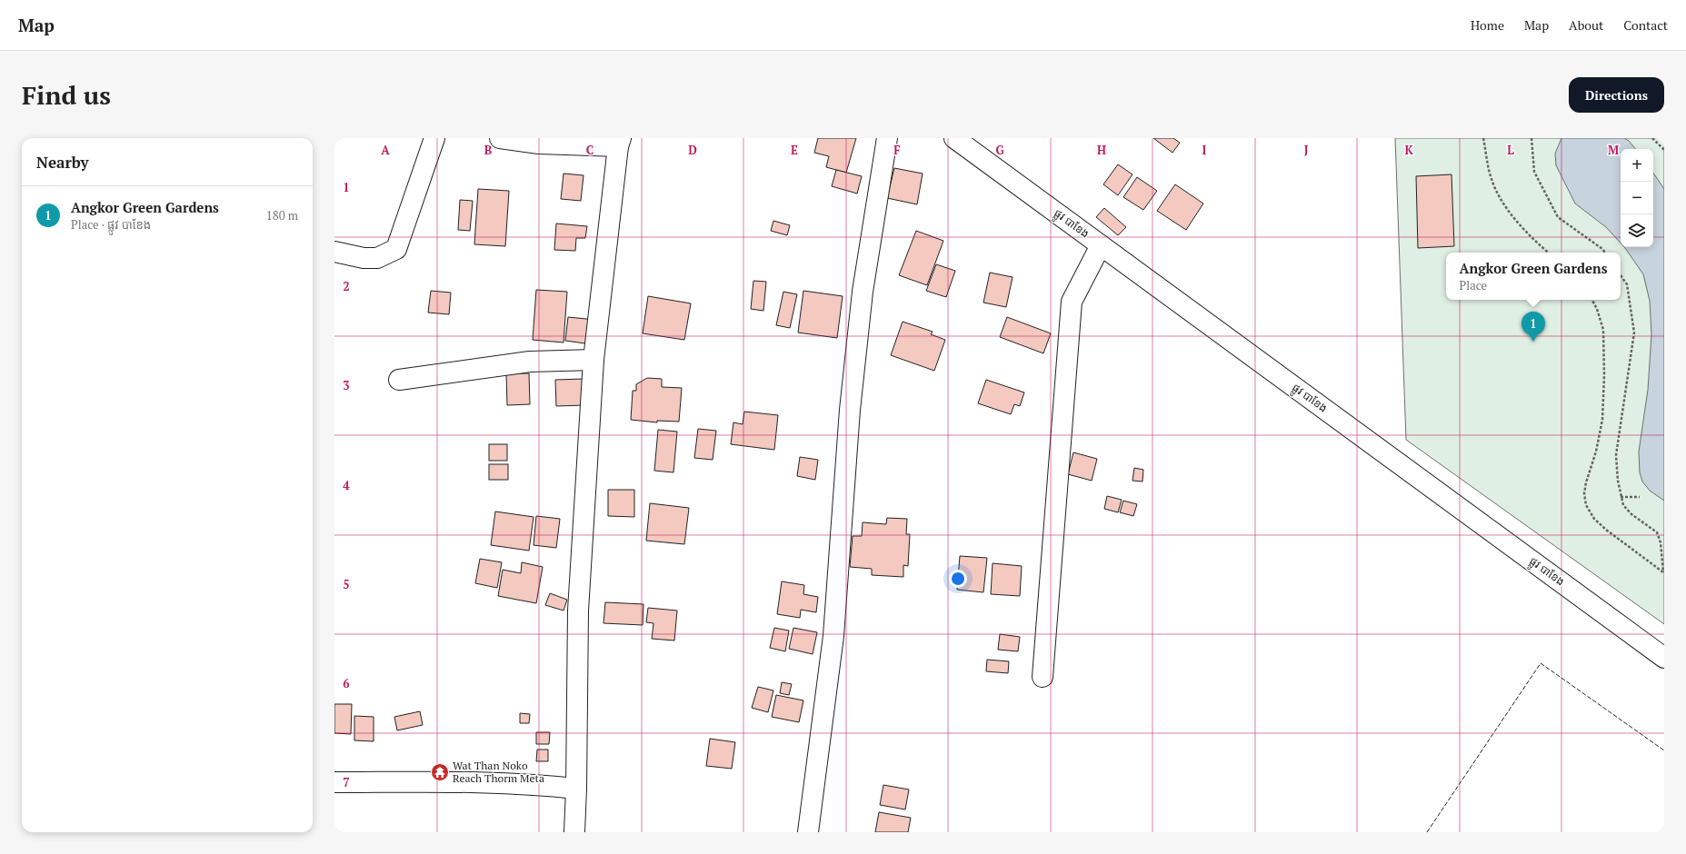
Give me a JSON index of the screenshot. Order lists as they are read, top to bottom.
{
  "streets": {
    "street": ["ផ្លូវ បាខែង"]
  },
  "places": {
    "temple": ["Wat Than Noko Reach Thorm Meta"]
  },
  "page": {
    "header": "Map",
    "nav": [
      "Home",
      "Map",
      "About",
      "Contact"
    ],
    "buttons": "Directions",
    "title": "Find us",
    "heading": "Nearby",
    "map_buttons": ["+", "−"],
    "list": [
      {
        "mark": "1",
        "name": "Angkor Green Gardens",
        "note": "Place · ផ្លូវ បាខែង",
        "value": "180 m"
      }
    ],
    "popup": ["Angkor Green Gardens", "Place"],
    "pins": "1"
  },
  "grid": {
    "columns": [
      "A",
      "B",
      "C",
      "D",
      "E",
      "F",
      "G",
      "H",
      "I",
      "J",
      "K",
      "L",
      "M"
    ],
    "rows": [
      "1",
      "2",
      "3",
      "4",
      "5",
      "6",
      "7"
    ]
  }
}
